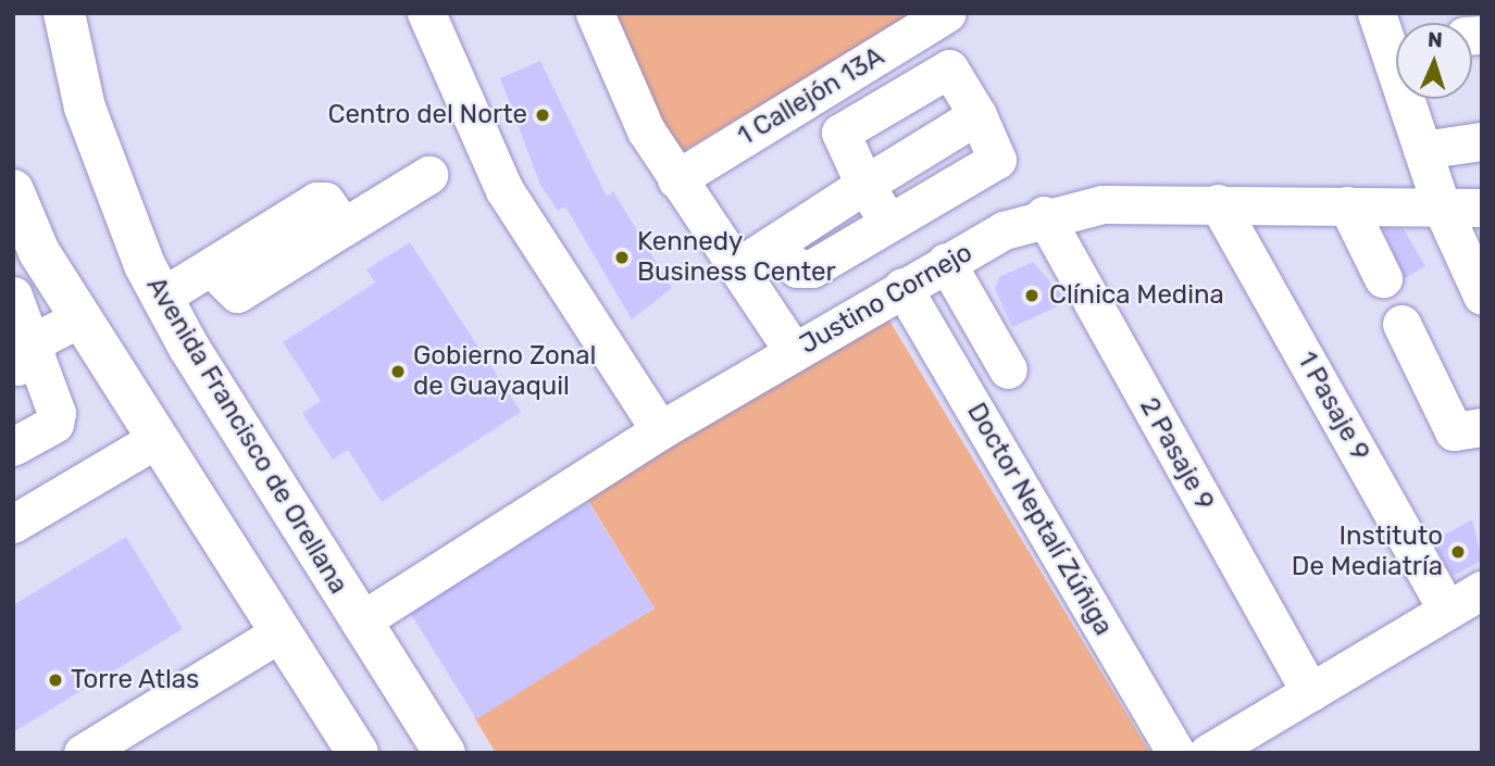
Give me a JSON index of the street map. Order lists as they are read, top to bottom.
{
  "streets": {
    "main road": ["Avenida Francisco de Orellana"],
    "street": [
      "1 Callejón 13A",
      "Justino Cornejo",
      "1 Pasaje 9",
      "2 Pasaje 9",
      "Doctor Neptalí Zúñiga"
    ]
  },
  "crossings": [
    ["Justino Cornejo", "1 Pasaje 9"],
    ["Justino Cornejo", "Avenida Francisco de Orellana"],
    ["Justino Cornejo", "2 Pasaje 9"],
    ["Justino Cornejo", "Doctor Neptalí Zúñiga"]
  ],
  "places": [
    "Centro del Norte",
    "Kennedy Business Center",
    "Clínica Medina",
    "Gobierno Zonal de Guayaquil",
    "Instituto De Mediatría",
    "Torre Atlas"
  ],
  "north": "top"
}
